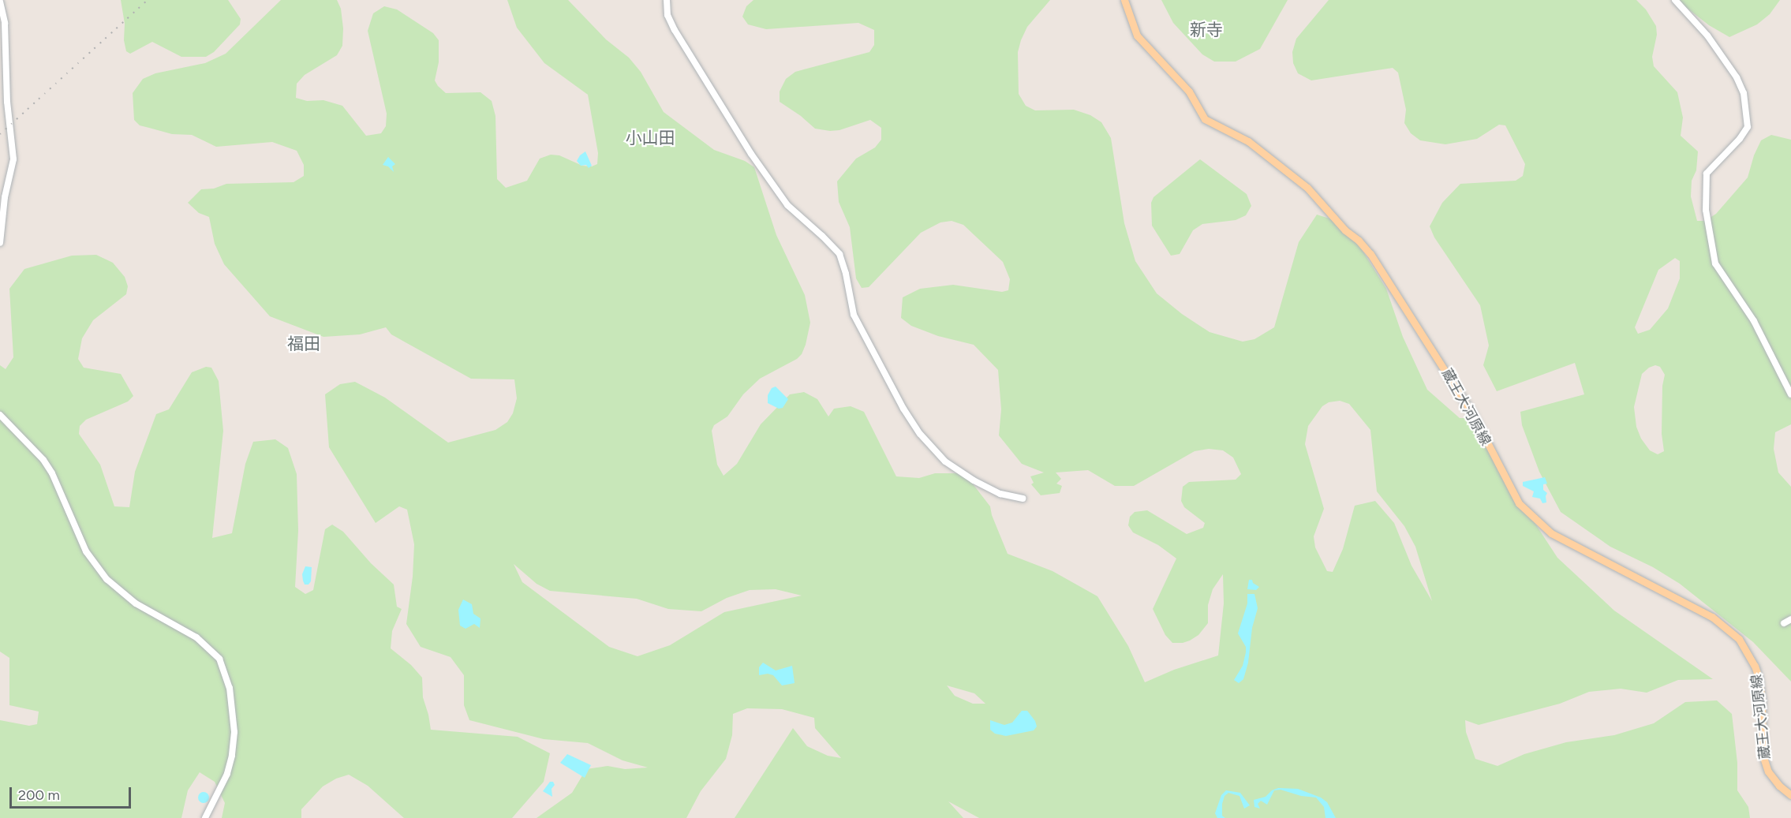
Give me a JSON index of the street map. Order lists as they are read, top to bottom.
{
  "streets": {
    "main road": ["蔵王大河原線"]
  },
  "districts": ["新寺", "小山田", "福田"],
  "scale_bar": "200 m"
}
